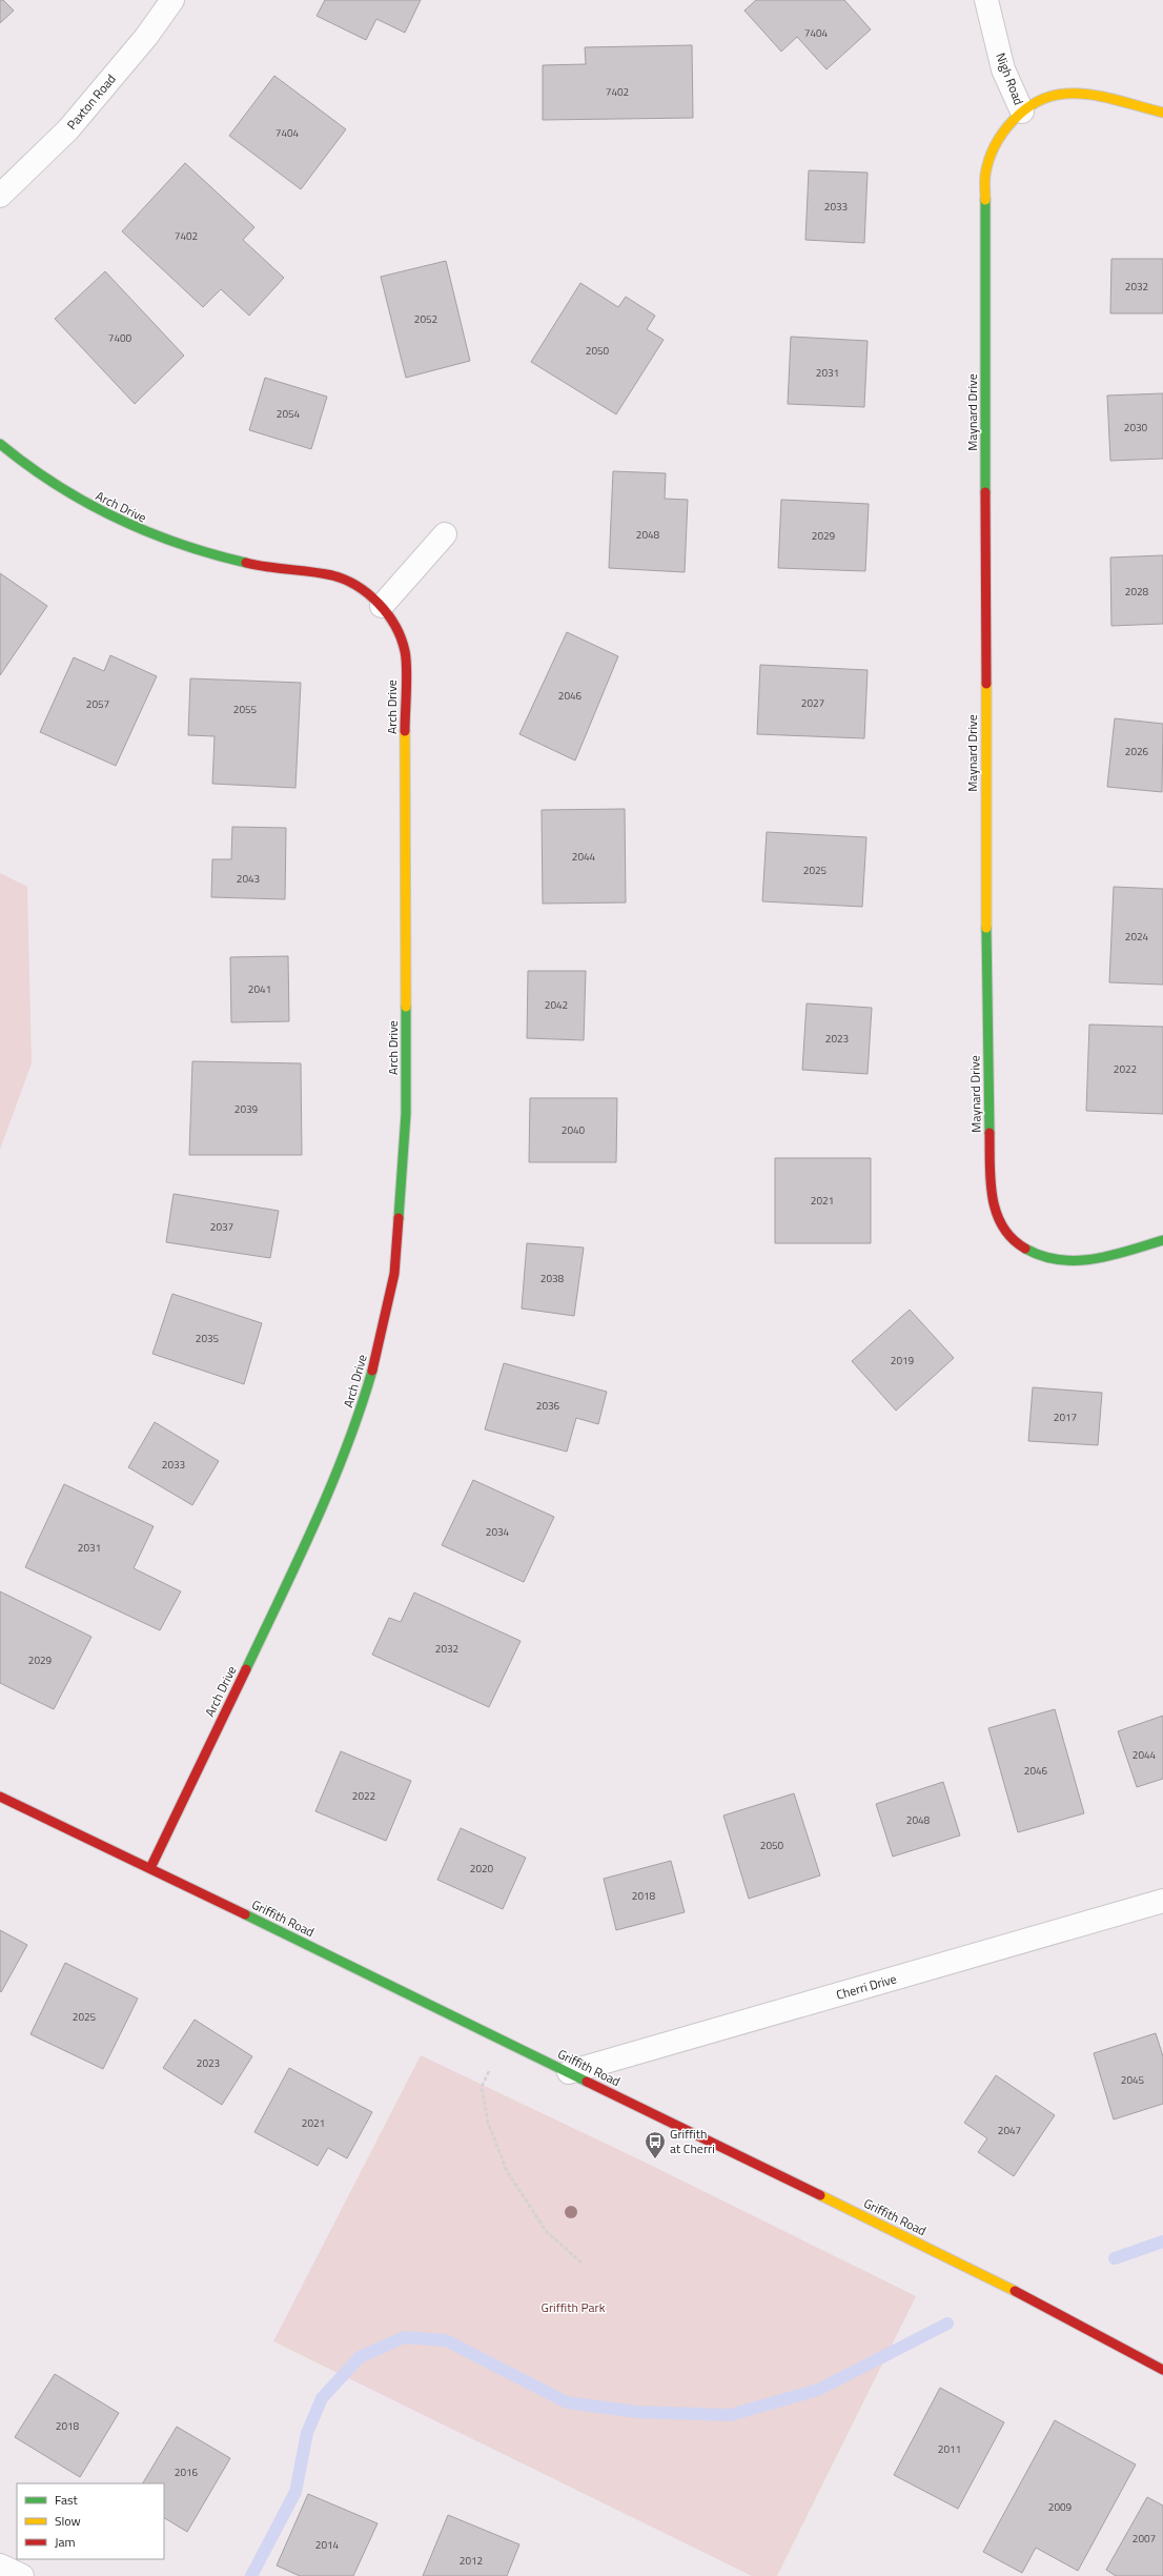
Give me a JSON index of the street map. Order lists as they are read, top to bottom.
{
  "streets": {
    "street": [
      "Nigh Road",
      "Paxton Road",
      "Maynard Drive",
      "Arch Drive",
      "Griffith Road",
      "Cherri Drive"
    ]
  },
  "crossings": [
    ["Nigh Road", "Maynard Drive"],
    ["Arch Drive", "Griffith Road"],
    ["Griffith Road", "Cherri Drive"]
  ],
  "parks": ["Griffith Park"],
  "places": {
    "bus stop": ["Griffith at Cherri"]
  },
  "house_numbers": [
    "7404",
    "7402",
    "7404",
    "2033",
    "7402",
    "2032",
    "2052",
    "7400",
    "2050",
    "2031",
    "2054",
    "2030",
    "2048",
    "2029",
    "2028",
    "2046",
    "2027",
    "2057",
    "2055",
    "2026",
    "2044",
    "2025",
    "2043",
    "2024",
    "2041",
    "2042",
    "2023",
    "2022",
    "2039",
    "2040",
    "2021",
    "2037",
    "2038",
    "2035",
    "2019",
    "2036",
    "2017",
    "2033",
    "2034",
    "2031",
    "2032",
    "2029",
    "2044",
    "2046",
    "2022",
    "2048",
    "2050",
    "2020",
    "2018",
    "2025",
    "2023",
    "2045",
    "2021",
    "2047",
    "2018",
    "2011",
    "2016",
    "2009",
    "2007",
    "2014",
    "2012"
  ],
  "legend": ["Fast", "Slow", "Jam"]
}
